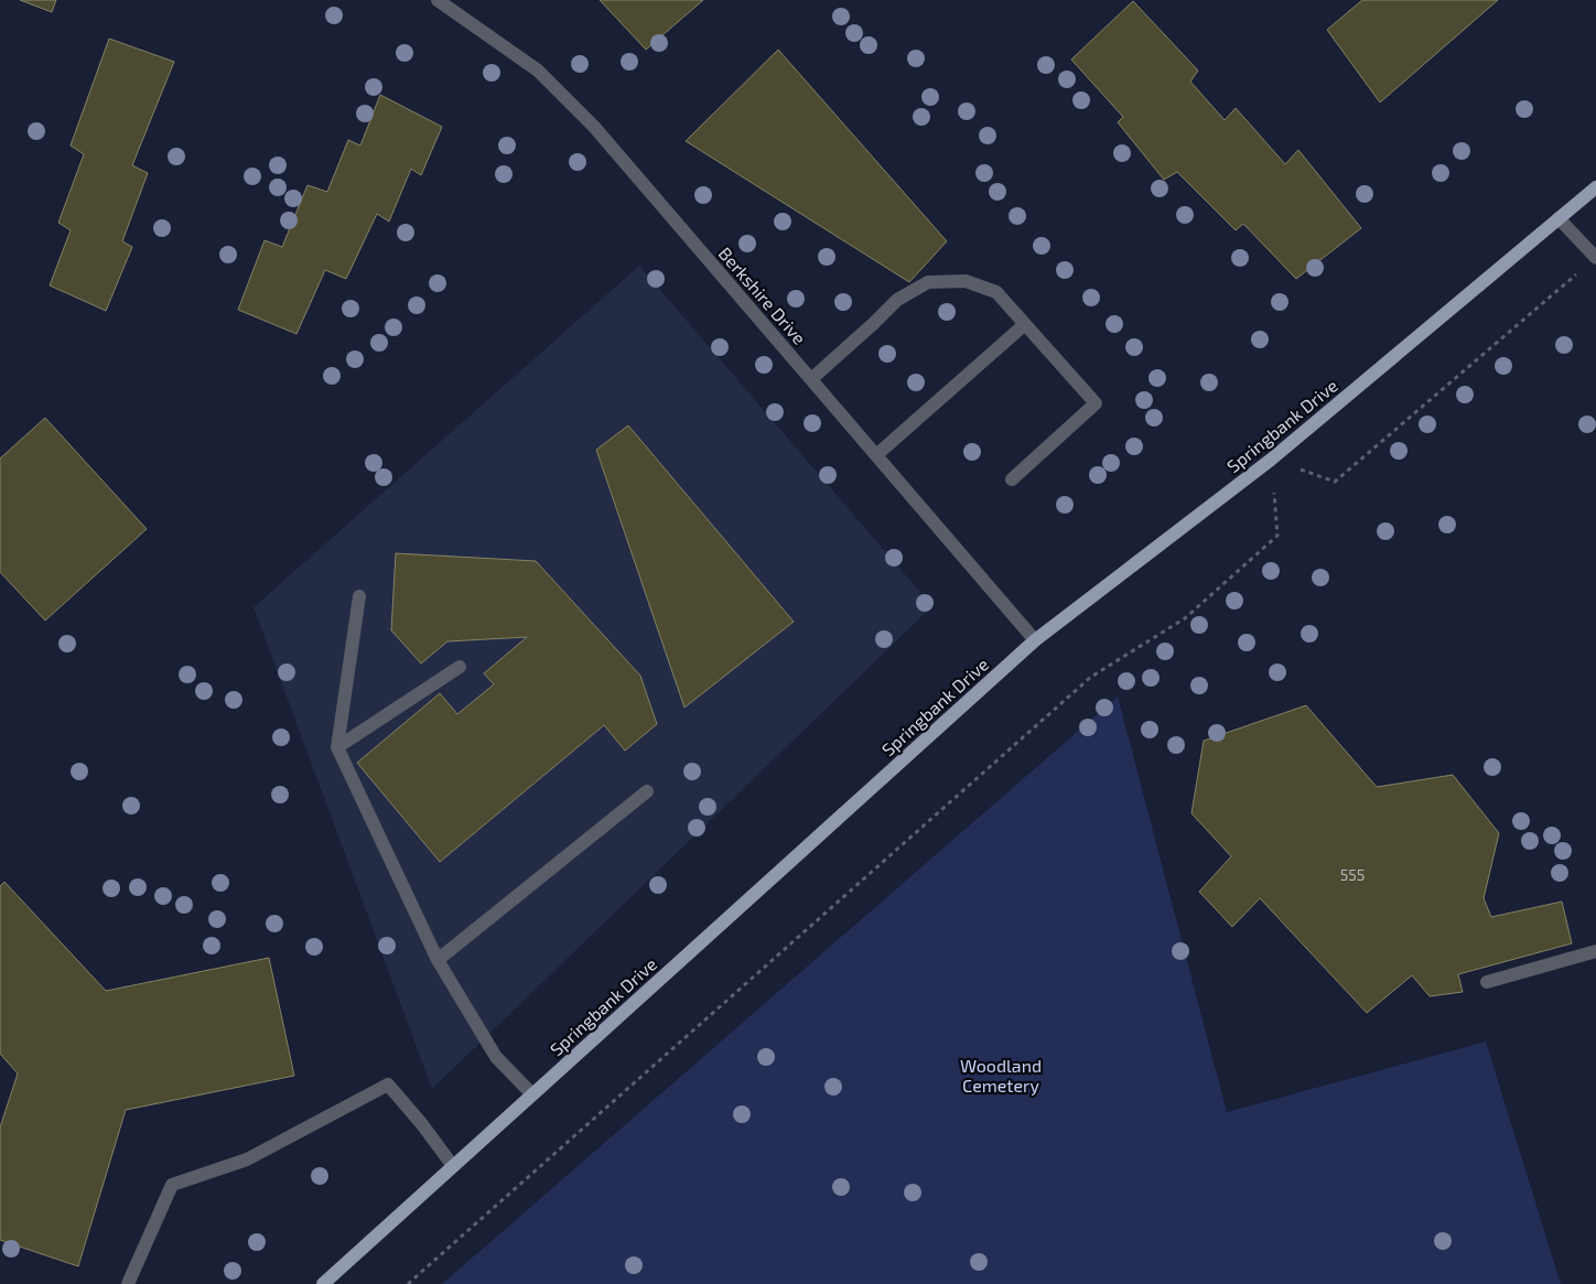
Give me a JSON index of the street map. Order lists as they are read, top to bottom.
{
  "streets": {
    "main road": ["Springbank Drive"],
    "street": ["Berkshire Drive"]
  },
  "crossings": [
    ["Berkshire Drive", "Springbank Drive"]
  ],
  "parks": ["Woodland Cemetery"],
  "house_numbers": ["555"]
}
